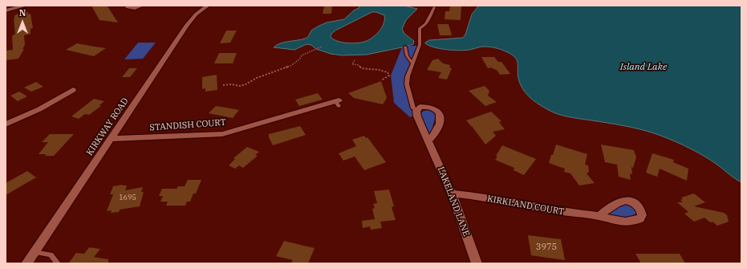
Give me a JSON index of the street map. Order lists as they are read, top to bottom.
{
  "streets": {
    "street": [
      "STANDISH COURT",
      "KIRKWAY ROAD",
      "LAKELAND LANE",
      "KIRKLAND COURT"
    ]
  },
  "crossings": [
    ["STANDISH COURT", "KIRKWAY ROAD"],
    ["LAKELAND LANE", "KIRKLAND COURT"]
  ],
  "water": ["Island Lake"],
  "house_numbers": ["1695", "3975"],
  "north": "top"
}
